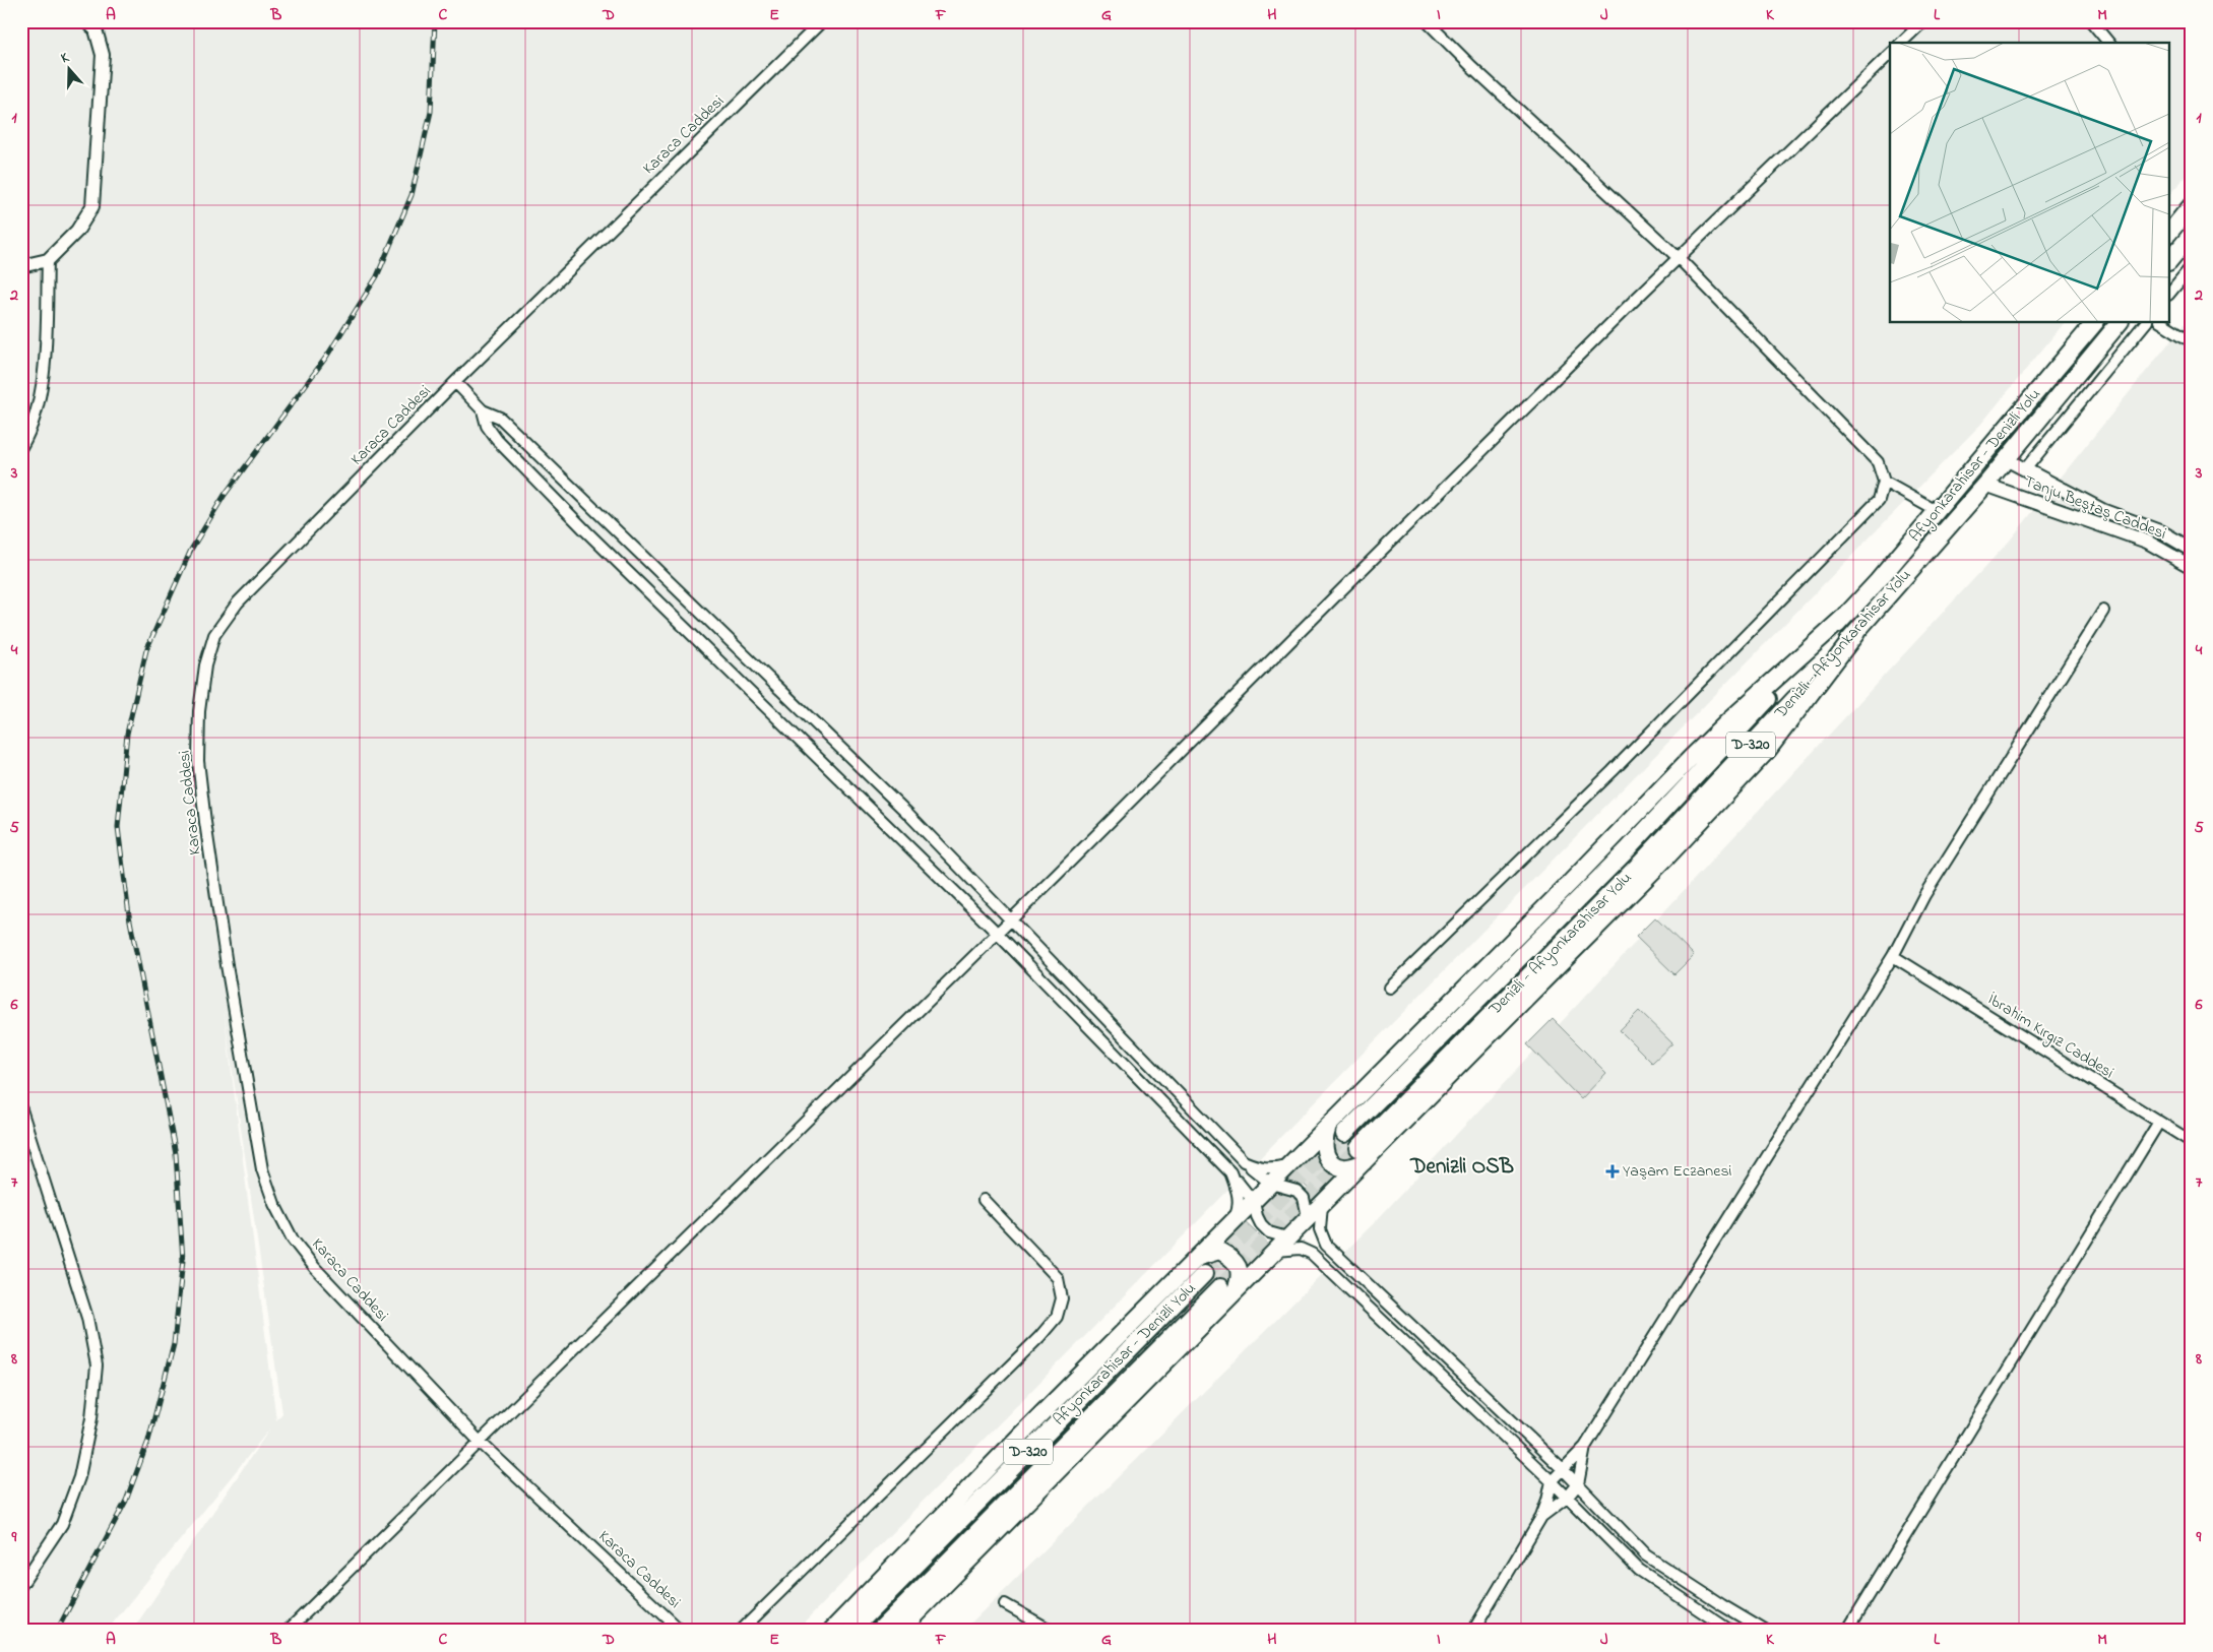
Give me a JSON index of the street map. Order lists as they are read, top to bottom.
{
  "streets": {
    "highway": ["Afyonkarahisar - Denizli Yolu", "Denizli - Afyonkarahisar Yolu", "D-320"],
    "street": ["Karaca Caddesi", "Tanju Beştaş Caddesi", "İbrahim Kırgız Caddesi"]
  },
  "crossings": [
    ["Tanju Beştaş Caddesi", "Denizli - Afyonkarahisar Yolu"]
  ],
  "districts": ["Denizli OSB"],
  "places": {
    "health": ["Yaşam Eczanesi"]
  },
  "north": "top",
  "grid": {
    "columns": [
      "A",
      "B",
      "C",
      "D",
      "E",
      "F",
      "G",
      "H",
      "I",
      "J",
      "K",
      "L",
      "M"
    ],
    "rows": [
      "1",
      "2",
      "3",
      "4",
      "5",
      "6",
      "7",
      "8",
      "9"
    ]
  }
}
